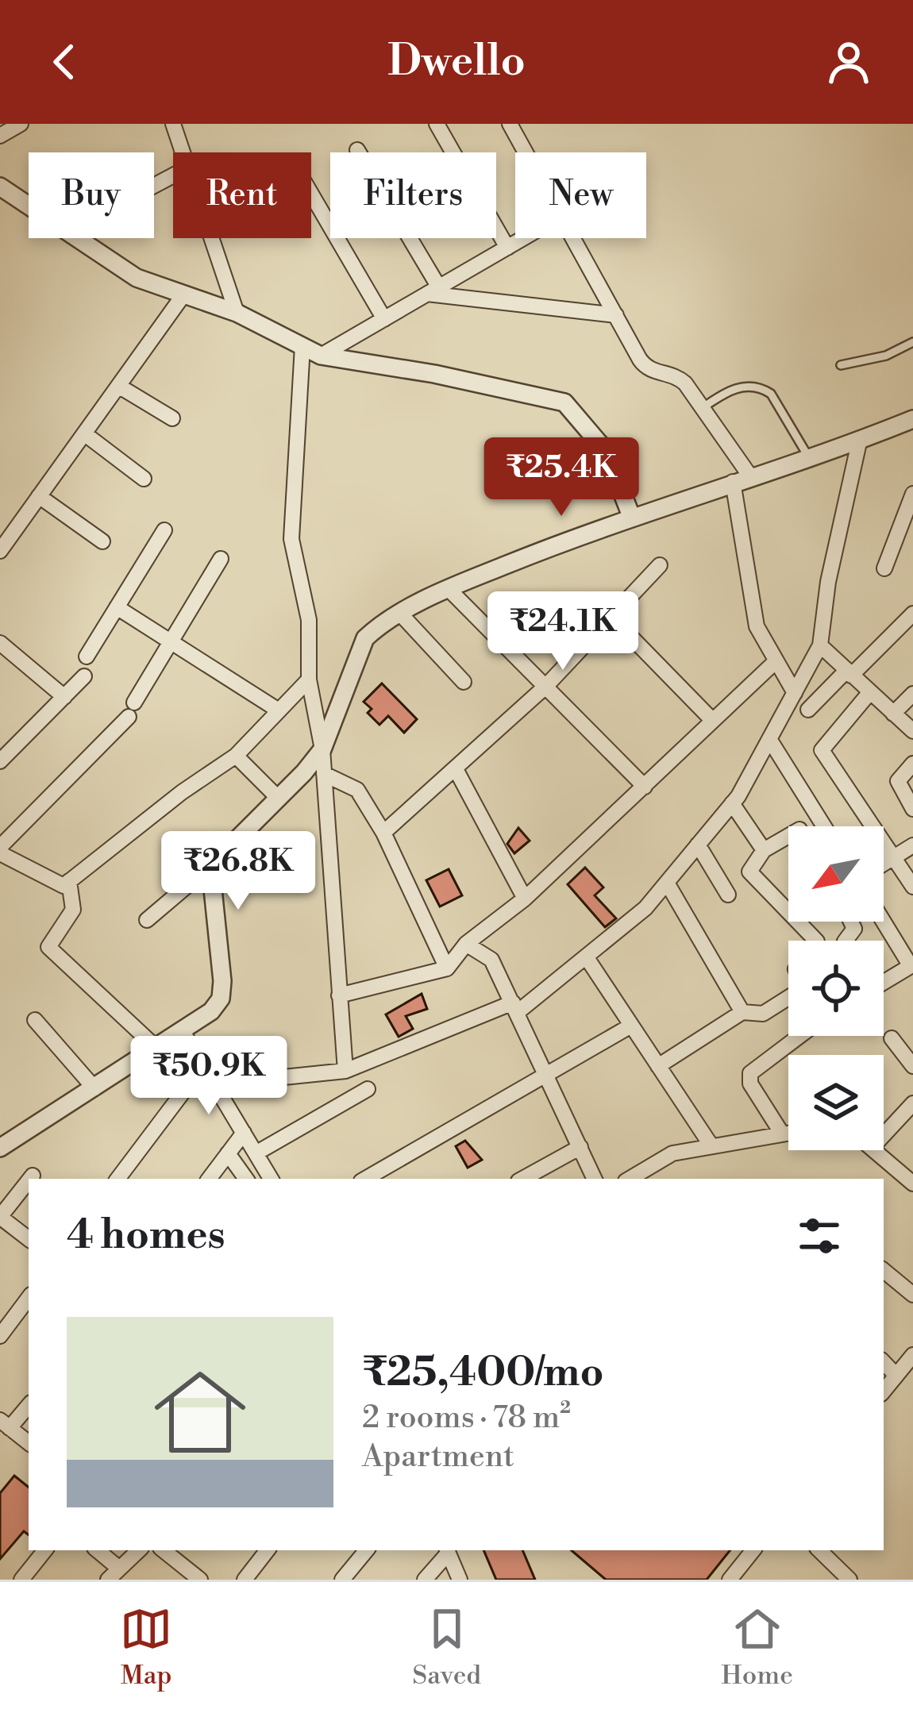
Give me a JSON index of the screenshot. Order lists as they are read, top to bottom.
{
  "north": "bottom left",
  "page": {
    "header": "Dwello",
    "chip": [
      "Buy",
      "Rent",
      "Filters",
      "New"
    ],
    "price": [
      "₹25.4K",
      "₹24.1K",
      "₹26.8K",
      "₹50.9K"
    ],
    "heading": "4 homes",
    "list": [
      {
        "name": "₹25,400/mo",
        "note": "2 rooms · 78 m² · Apartment"
      }
    ],
    "tabs": ["Map", "Saved", "Home"]
  }
}
